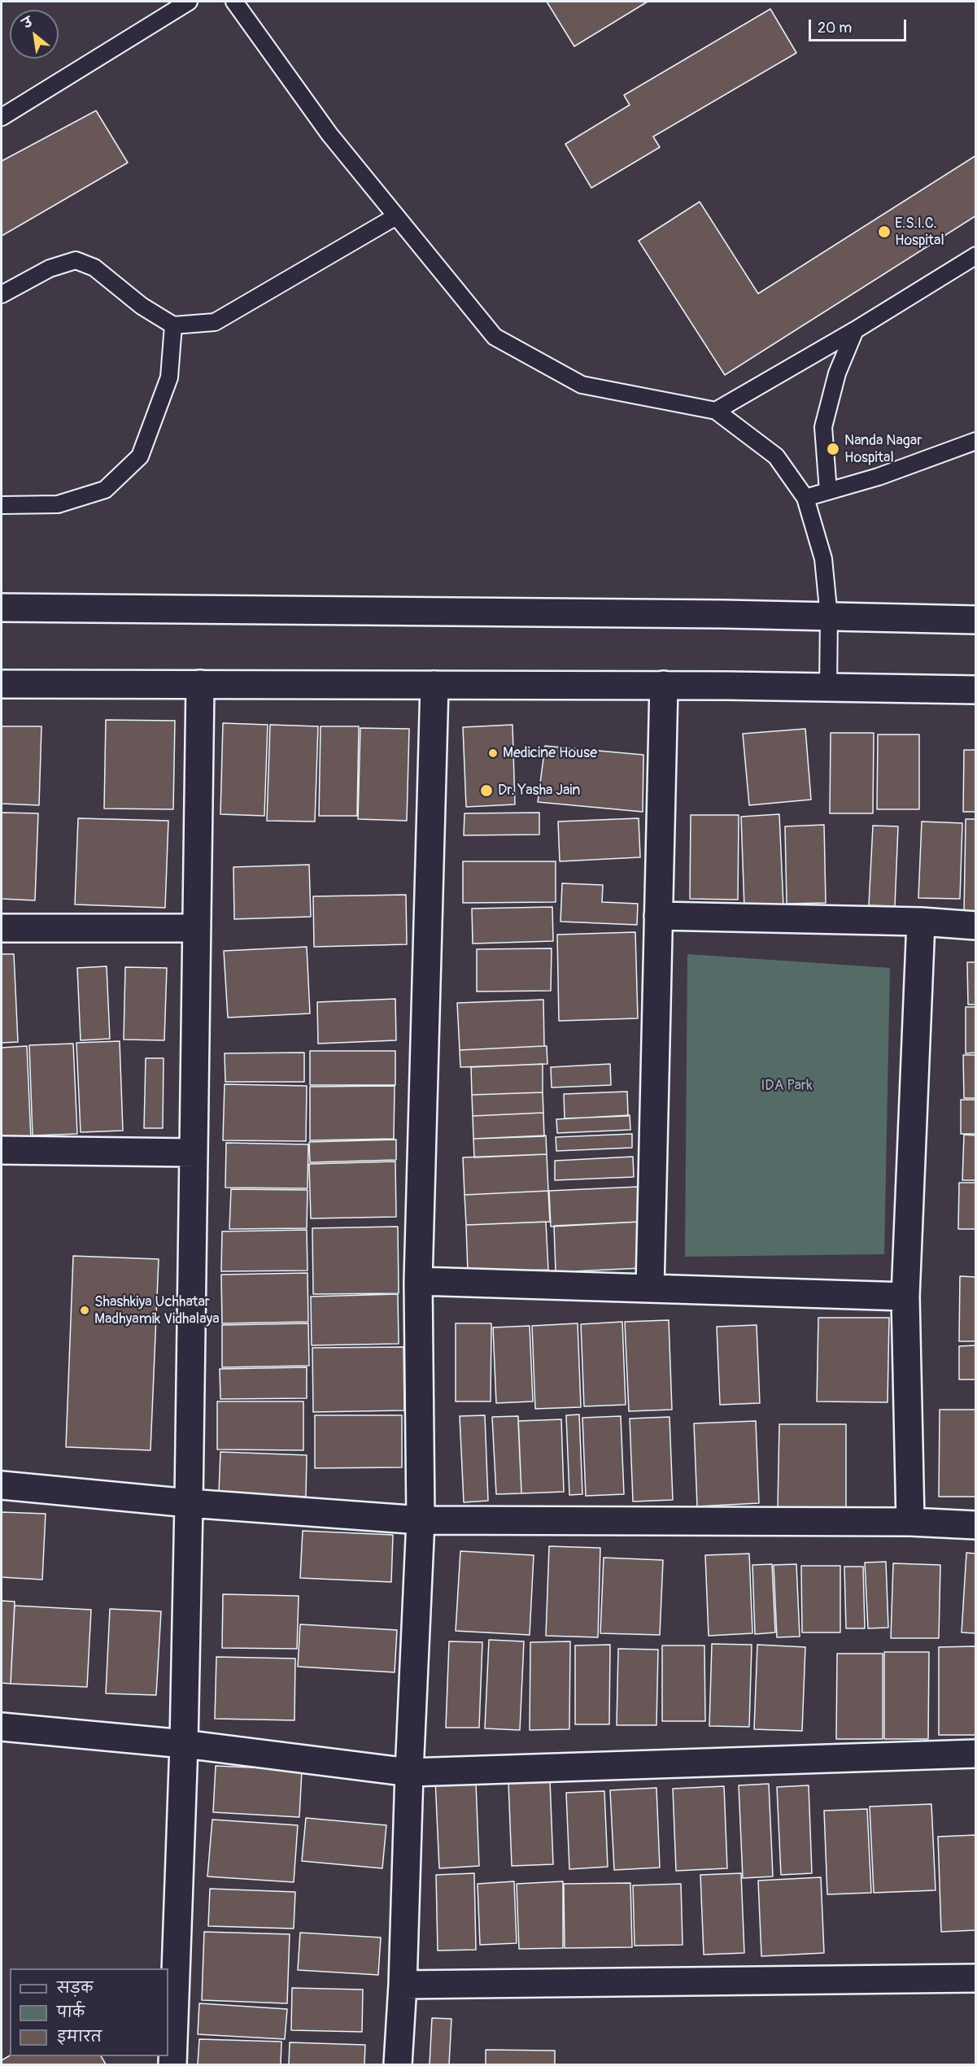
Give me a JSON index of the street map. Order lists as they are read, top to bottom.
{
  "parks": ["IDA Park"],
  "places": [
    "E.S.I.C. Hospital",
    "Nanda Nagar Hospital",
    "Medicine House",
    "Dr. Yasha Jain",
    "Shashkiya Uchhatar Madhyamik Vidhalaya"
  ],
  "legend": ["सड़क", "पार्क", "इमारत"],
  "scale_bar": "20 m",
  "north": "top left"
}
